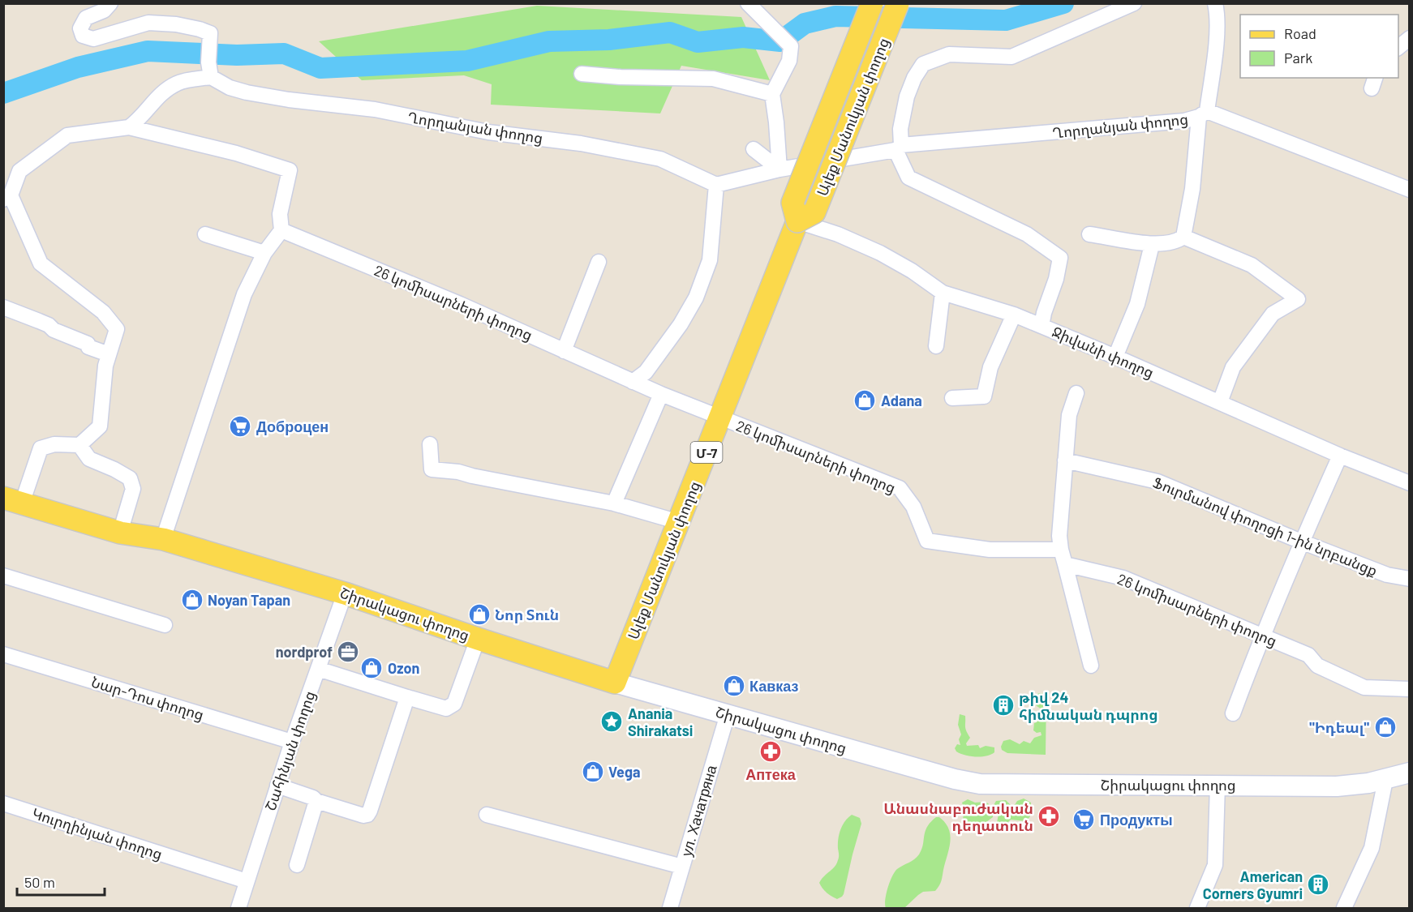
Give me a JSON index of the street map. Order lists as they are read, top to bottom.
{
  "streets": {
    "main road": ["Ալեք Մանուկյան փողոց", "Մ-7", "Շիրակացու փողոց"],
    "street": [
      "Ղորղանյան փողոց",
      "26 կոմիսարների փողոց",
      "Ջիվանի փողոց",
      "Ֆուրմանով փողոցի 1-ին նրբանցք",
      "Նար-Դոս փողոց",
      "Շահինյան փողոց",
      "ул. Хачатряна",
      "Կուրղինյան փողոց"
    ]
  },
  "crossings": [
    ["Ալեք Մանուկյան փողոց", "26 կոմիսարների փողոց"],
    ["Ալեք Մանուկյան փողոց", "Ջիվանի փողոց"],
    ["Ալեք Մանուկյան փողոց", "Շիրակացու փողոց"],
    ["Շիրակացու փողոց", "Շահինյան փողոց"],
    ["Շիրակացու փողոց", "ул. Хачатряна"],
    ["Նար-Դոս փողոց", "Շահինյան փողոց"],
    ["Շահինյան փողոց", "Կուրղինյան փողոց"]
  ],
  "places": {
    "shop": [
      "Adana",
      "Noyan Tapan",
      "Նոր Տուն",
      "Ozon",
      "Кавказ",
      "\"Իդեալ\"",
      "Vega"
    ],
    "supermarket": ["Доброцен", "Продукты"],
    "office": ["nordprof"],
    "building": ["թիվ 24 հիմնական դպրոց", "American Corners Gyumri"],
    "place": ["Anania Shirakatsi"],
    "pharmacy": ["Аптека", "Անասնաբուժական դեղատուն"]
  },
  "legend": ["Road", "Park"],
  "scale_bar": "50 m"
}
